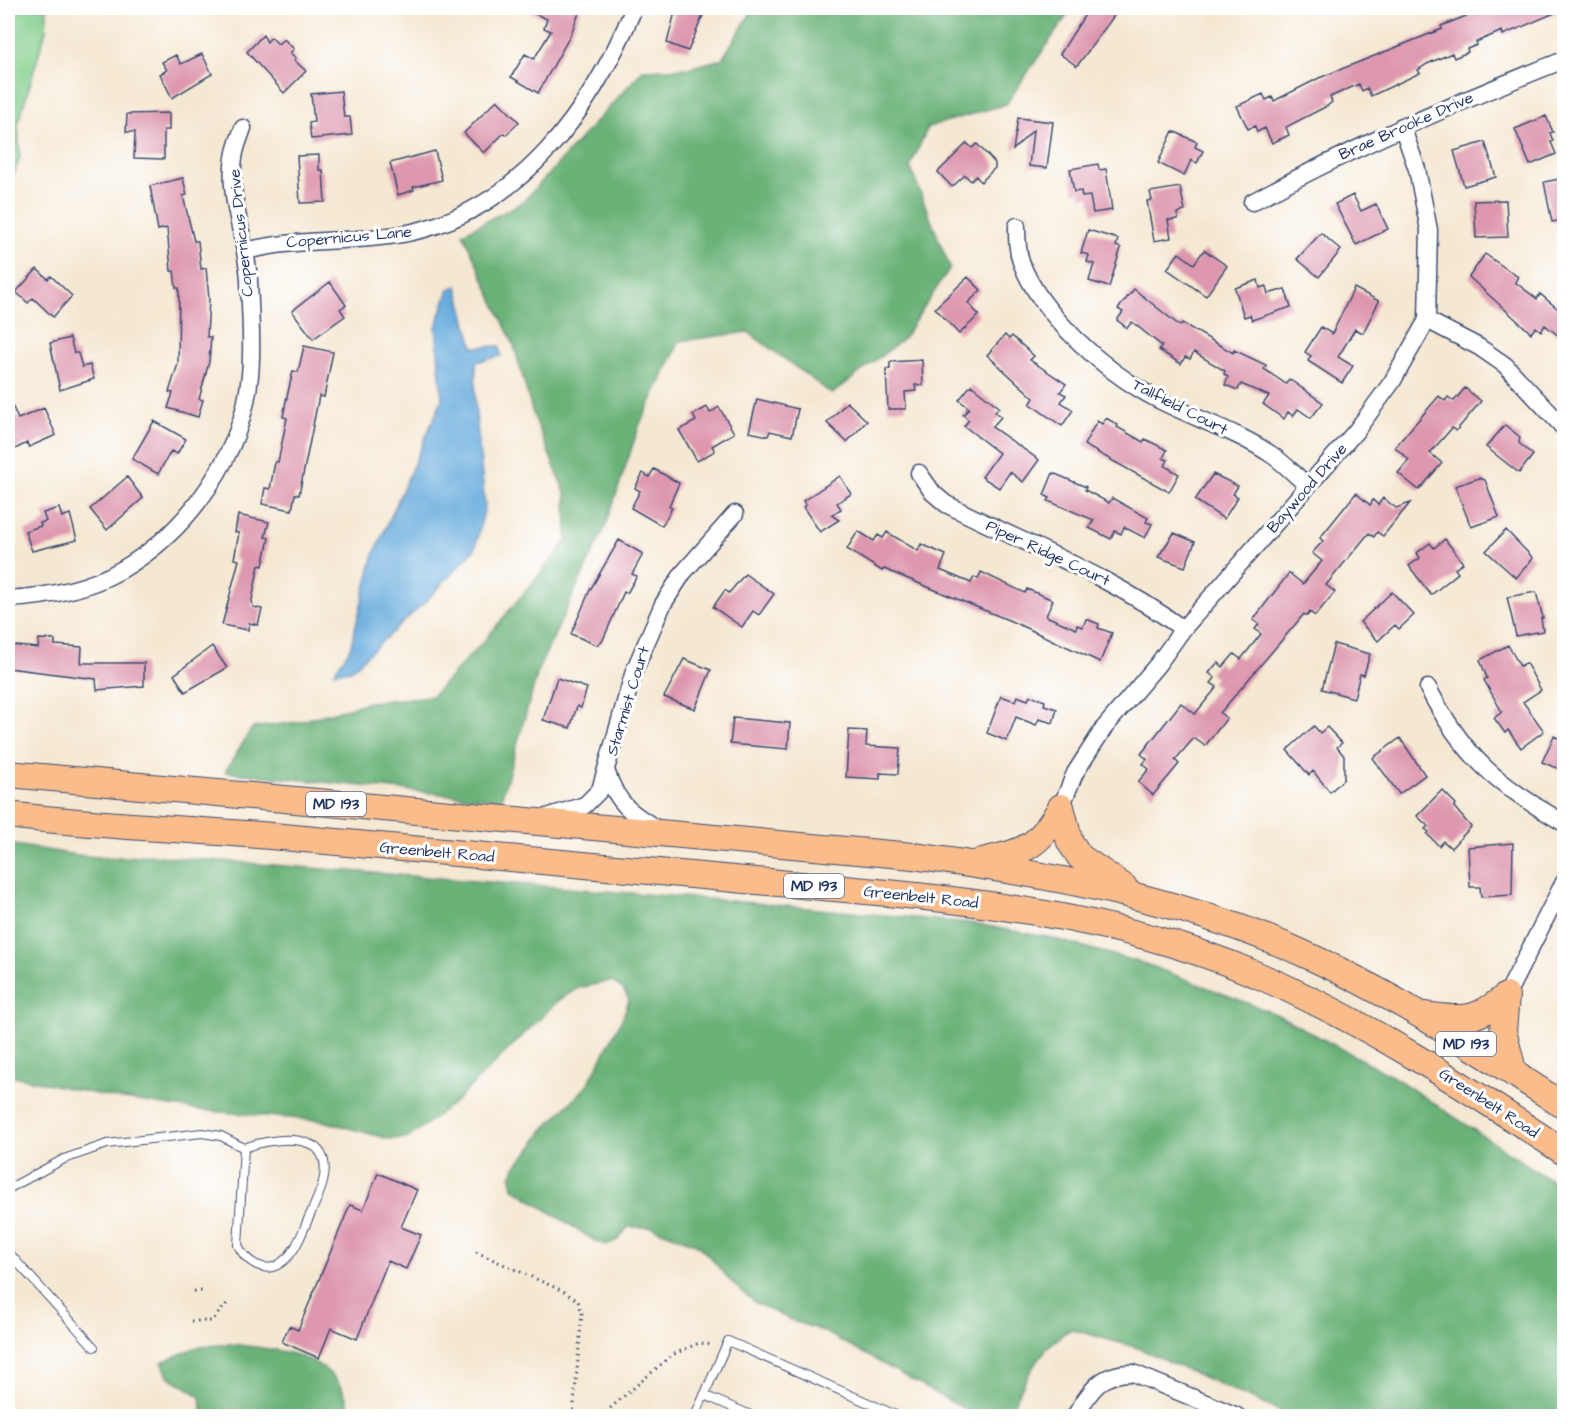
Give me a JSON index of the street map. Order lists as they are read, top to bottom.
{
  "streets": {
    "main road": ["MD 193", "Greenbelt Road"],
    "street": [
      "Brae Brooke Drive",
      "Copernicus Drive",
      "Copernicus Lane",
      "Tallfield Court",
      "Baywood Drive",
      "Piper Ridge Court",
      "Starmist Court"
    ]
  },
  "crossings": [
    ["Brae Brooke Drive", "Baywood Drive"],
    ["Copernicus Drive", "Copernicus Lane"],
    ["Tallfield Court", "Baywood Drive"],
    ["Baywood Drive", "Piper Ridge Court"],
    ["Starmist Court", "MD 193"]
  ]
}
